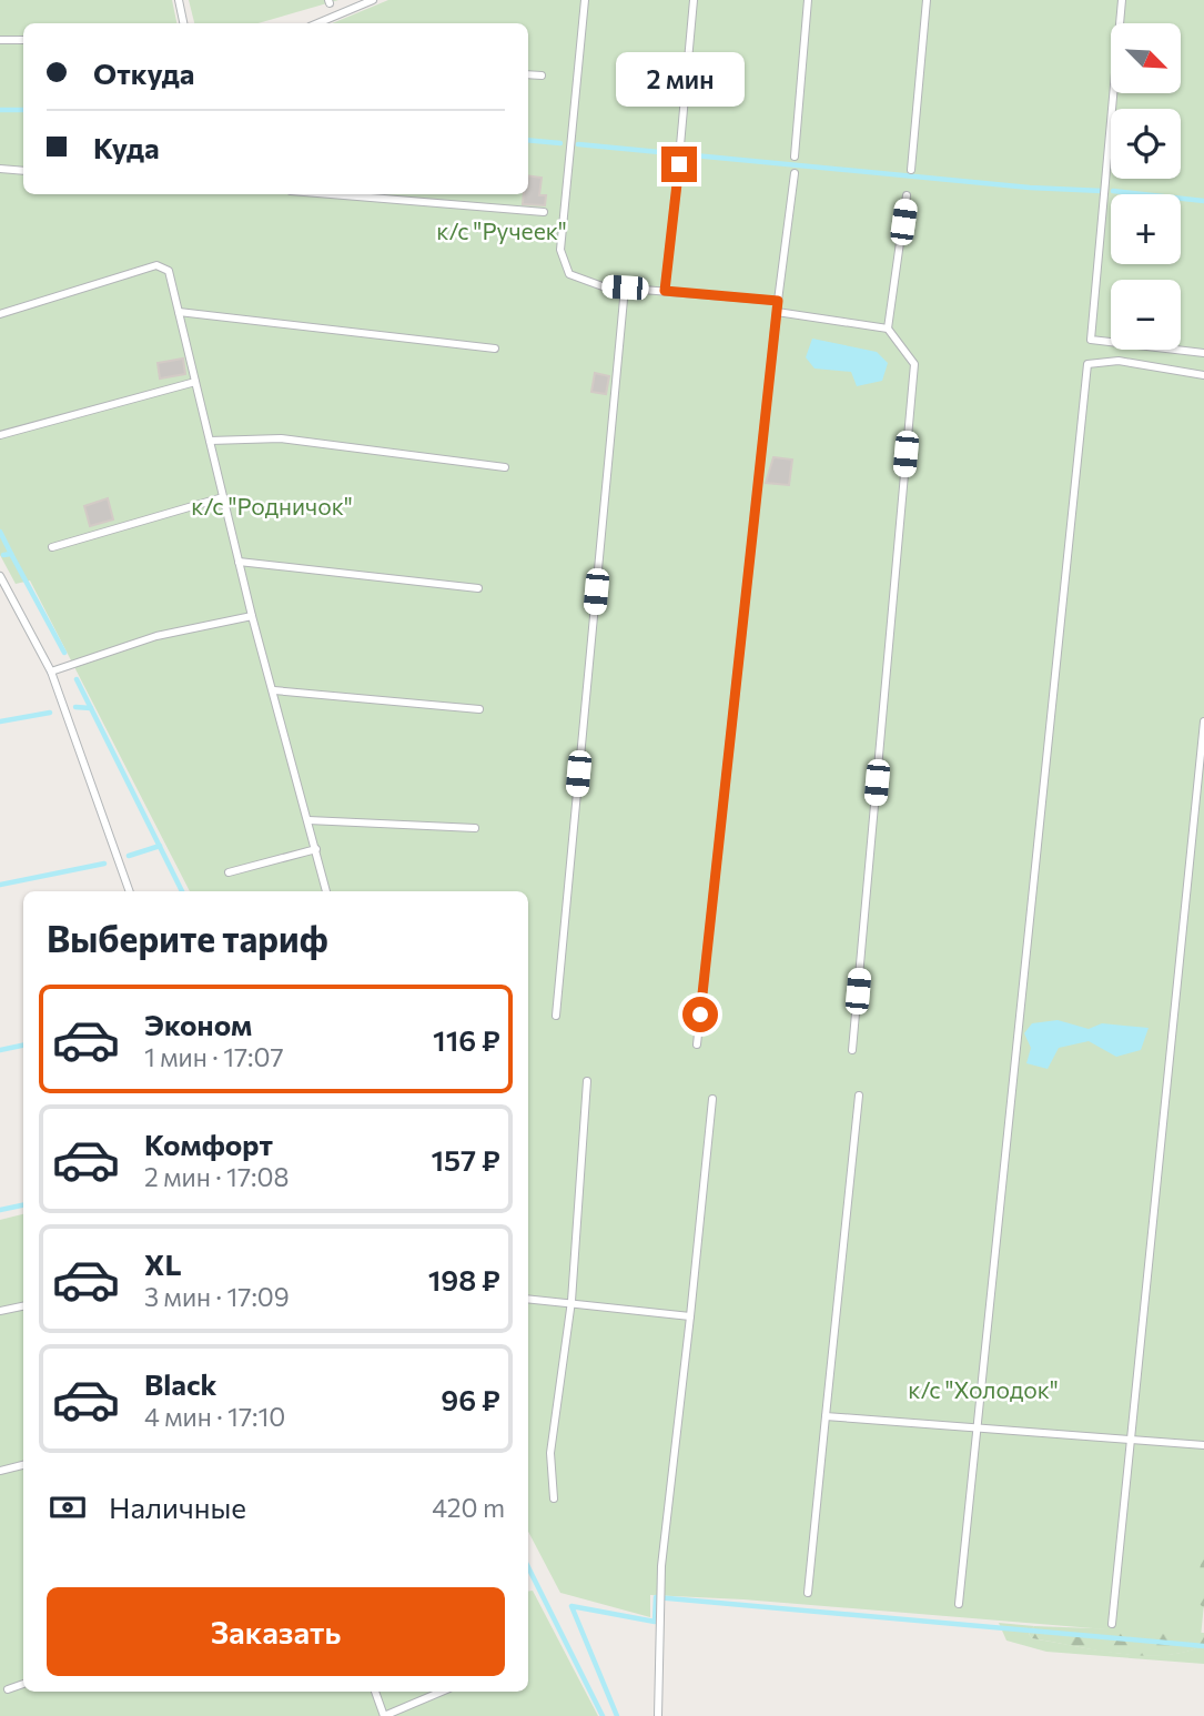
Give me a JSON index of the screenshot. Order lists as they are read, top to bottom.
{
  "parks": ["к/с \"Ручеек\"", "к/с \"Родничок\"", "к/с \"Холодок\""],
  "north": "bottom right",
  "page": {
    "map_buttons": ["+", "−"],
    "banner": ["Откуда", "Куда"],
    "bubble": "2 мин",
    "heading": "Выберите тариф",
    "list": [
      {
        "name": "Эконом",
        "note": "1 мин · 17:07",
        "value": "116 ₽"
      },
      {
        "name": "Комфорт",
        "note": "2 мин · 17:08",
        "value": "157 ₽"
      },
      {
        "name": "XL",
        "note": "3 мин · 17:09",
        "value": "198 ₽"
      },
      {
        "name": "Black",
        "note": "4 мин · 17:10",
        "value": "96 ₽"
      }
    ],
    "pay": ["Наличные", "420 m"],
    "buttons": "Заказать"
  }
}
